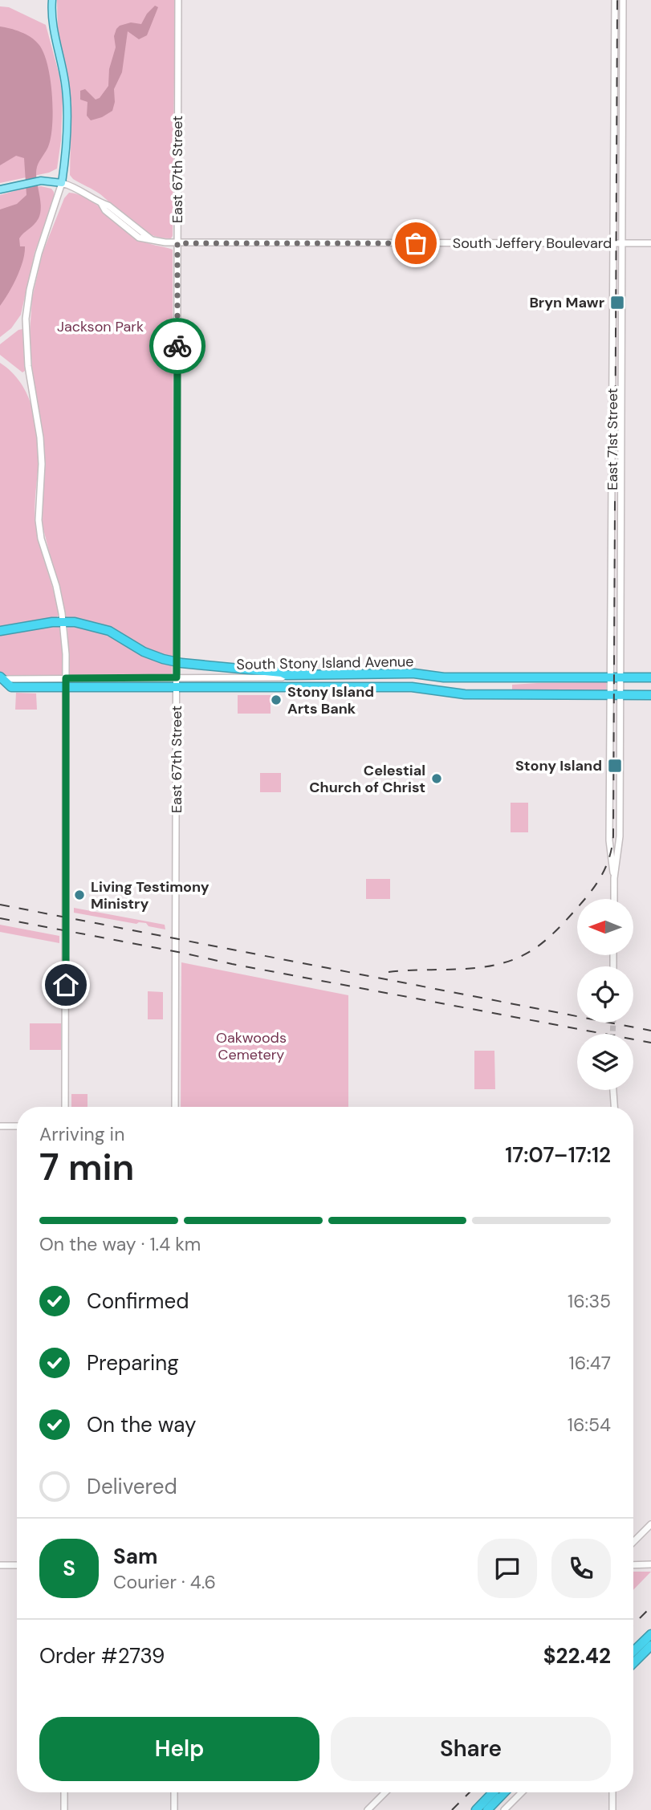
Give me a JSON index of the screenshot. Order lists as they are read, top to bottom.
{
  "streets": {
    "highway": ["South Stony Island Avenue"],
    "street": ["East 67th Street", "South Jeffery Boulevard", "East 71st Street"]
  },
  "crossings": [
    ["East 67th Street", "South Jeffery Boulevard"],
    ["East 67th Street", "South Stony Island Avenue"],
    ["South Jeffery Boulevard", "East 71st Street"],
    ["East 71st Street", "South Stony Island Avenue"]
  ],
  "parks": ["Jackson Park", "Oakwoods Cemetery"],
  "places": {
    "transit": ["Bryn Mawr", "Stony Island"],
    "other": ["Stony Island Arts Bank", "Celestial Church of Christ", "Living Testimony Ministry"]
  },
  "north": "left",
  "page": {
    "heading": ["7 min", "Arriving in", "17:07–17:12"],
    "panel": [
      "Sam",
      "Courier · 4.6",
      "Order #2739",
      "$22.42"
    ],
    "bar": "On the way · 1.4 km",
    "list": [
      ["Confirmed", "16:35"],
      ["Preparing", "16:47"],
      ["On the way", "16:54"],
      "Delivered"
    ],
    "round": "S",
    "buttons": ["Help", "Share"]
  }
}
